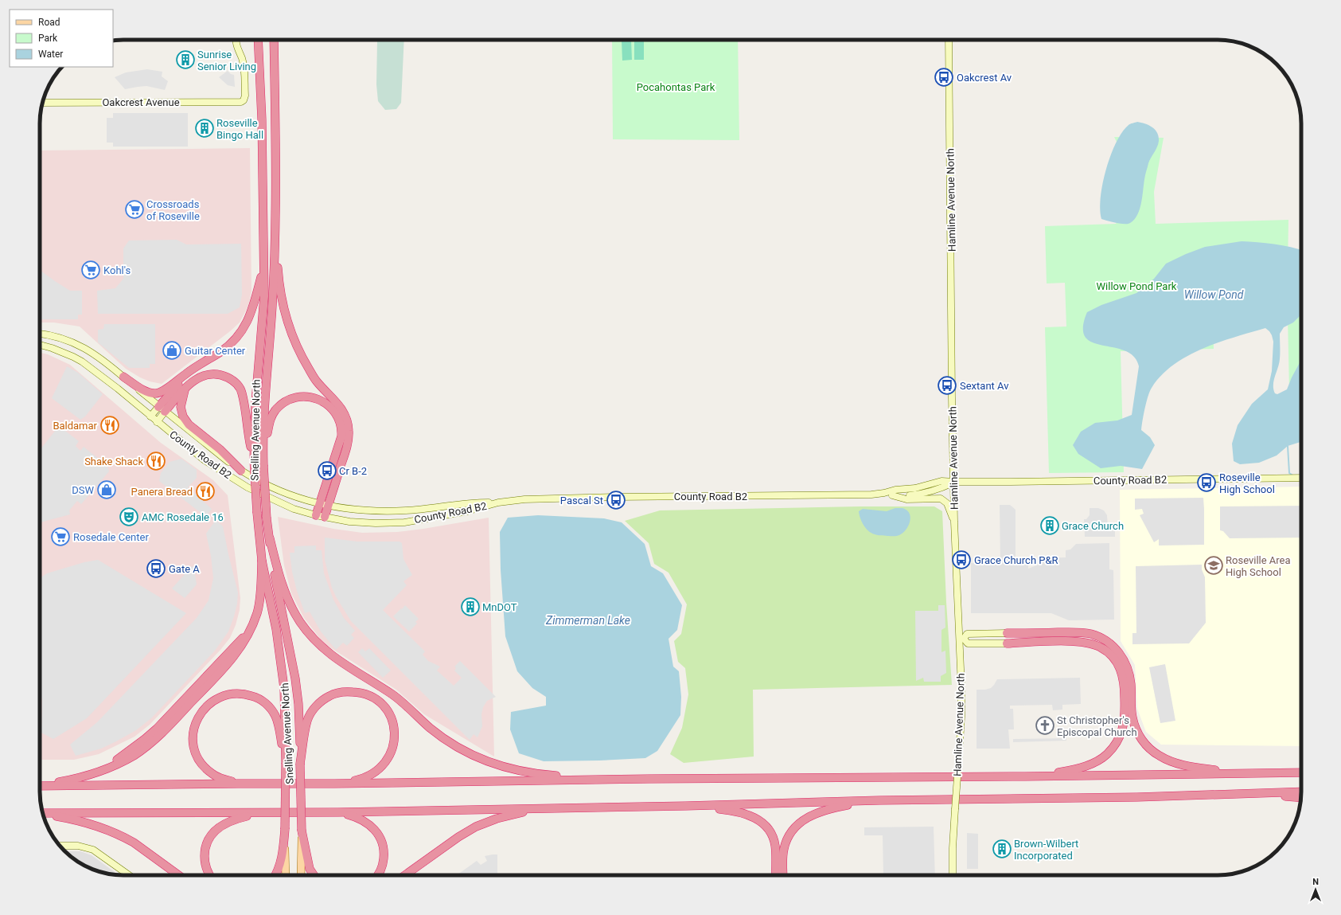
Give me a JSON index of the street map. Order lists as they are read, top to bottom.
{
  "streets": {
    "highway": ["Snelling Avenue North"],
    "street": ["Oakcrest Avenue", "Hamline Avenue North", "County Road B2"]
  },
  "crossings": [
    ["Hamline Avenue North", "County Road B2"]
  ],
  "water": ["Willow Pond", "Zimmerman Lake"],
  "parks": ["Pocahontas Park", "Willow Pond Park"],
  "places": {
    "building": [
      "Sunrise Senior Living",
      "Roseville Bingo Hall",
      "Grace Church",
      "MnDOT",
      "Brown-Wilbert Incorporated"
    ],
    "bus stop": [
      "Oakcrest Av",
      "Sextant Av",
      "Cr B-2",
      "Roseville High School",
      "Pascal St",
      "Grace Church P&R",
      "Gate A"
    ],
    "supermarket": ["Crossroads of Roseville", "Kohl's", "Rosedale Center"],
    "shop": ["Guitar Center", "DSW"],
    "restaurant": ["Baldamar", "Shake Shack", "Panera Bread"],
    "theatre": ["AMC Rosedale 16"],
    "school or university": ["Roseville Area High School"],
    "church": ["St Christopher's Episcopal Church"]
  },
  "legend": ["Road", "Park", "Water"],
  "north": "top"
}
